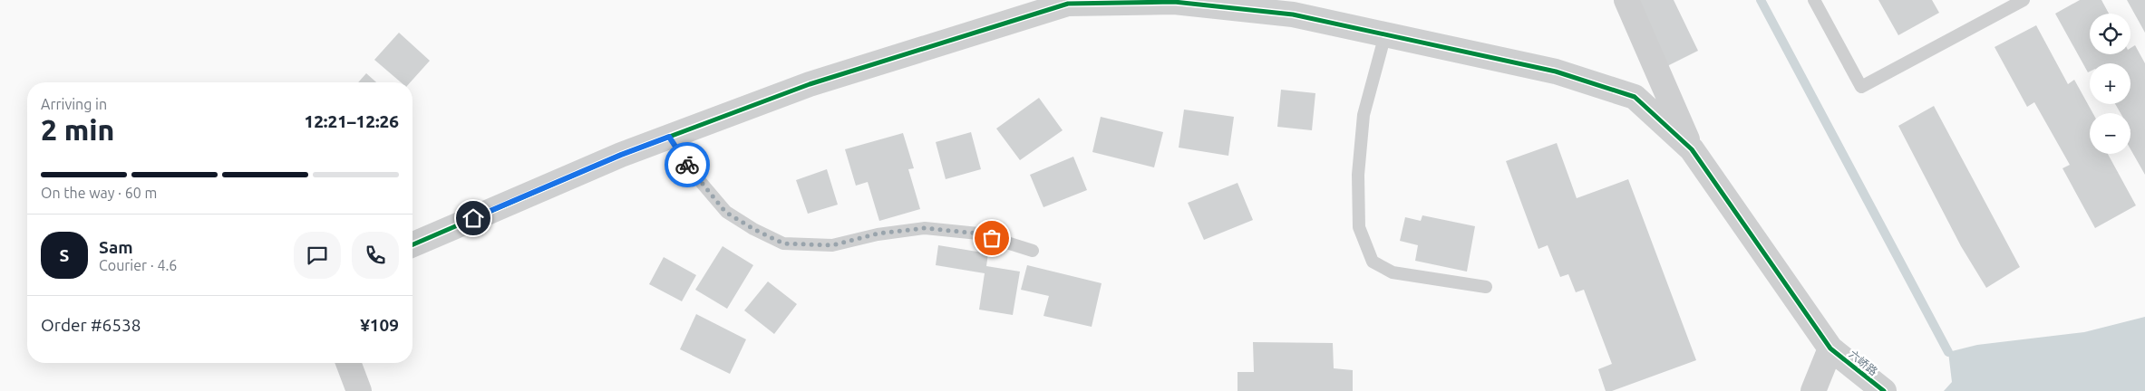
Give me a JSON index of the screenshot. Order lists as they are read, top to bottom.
{
  "streets": {
    "street": ["六峤路"]
  },
  "page": {
    "map_buttons": ["+", "−"],
    "heading": ["2 min", "Arriving in", "12:21–12:26"],
    "panel": [
      "Sam",
      "Courier · 4.6",
      "Order #6538",
      "¥109"
    ],
    "bar": "On the way · 60 m",
    "round": "S"
  }
}
